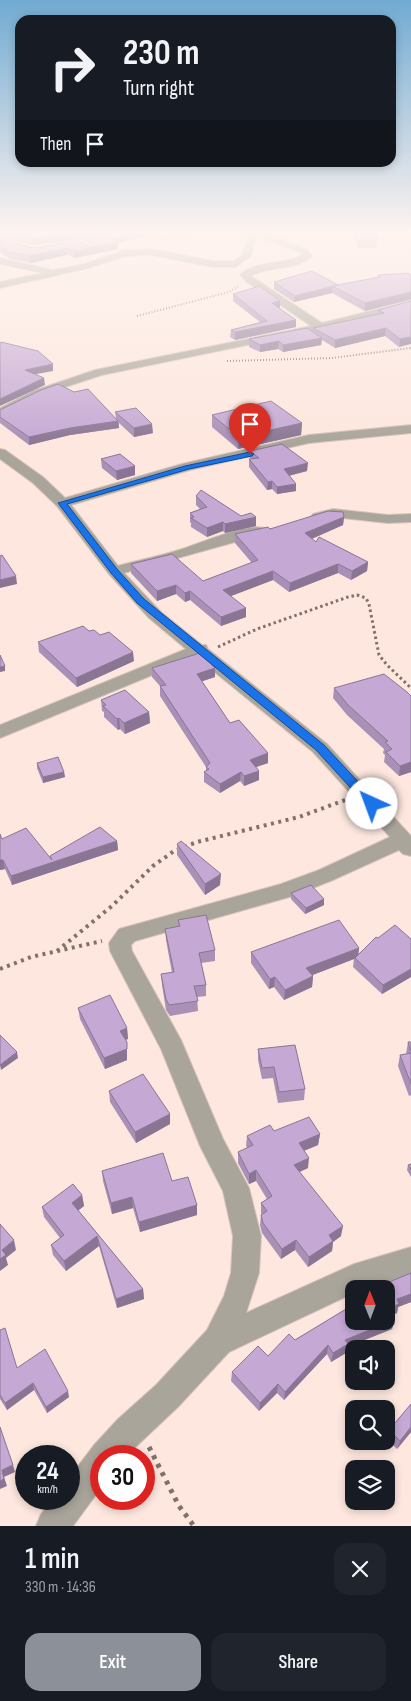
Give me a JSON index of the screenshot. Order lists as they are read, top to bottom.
{
  "north": "top",
  "page": {
    "turn": ["230 m", "Turn right"],
    "then": "Then",
    "speed": "24 km/h",
    "limit": "30",
    "heading": ["1 min", "330 m · 14:36"],
    "buttons": ["Exit", "Share"]
  }
}
